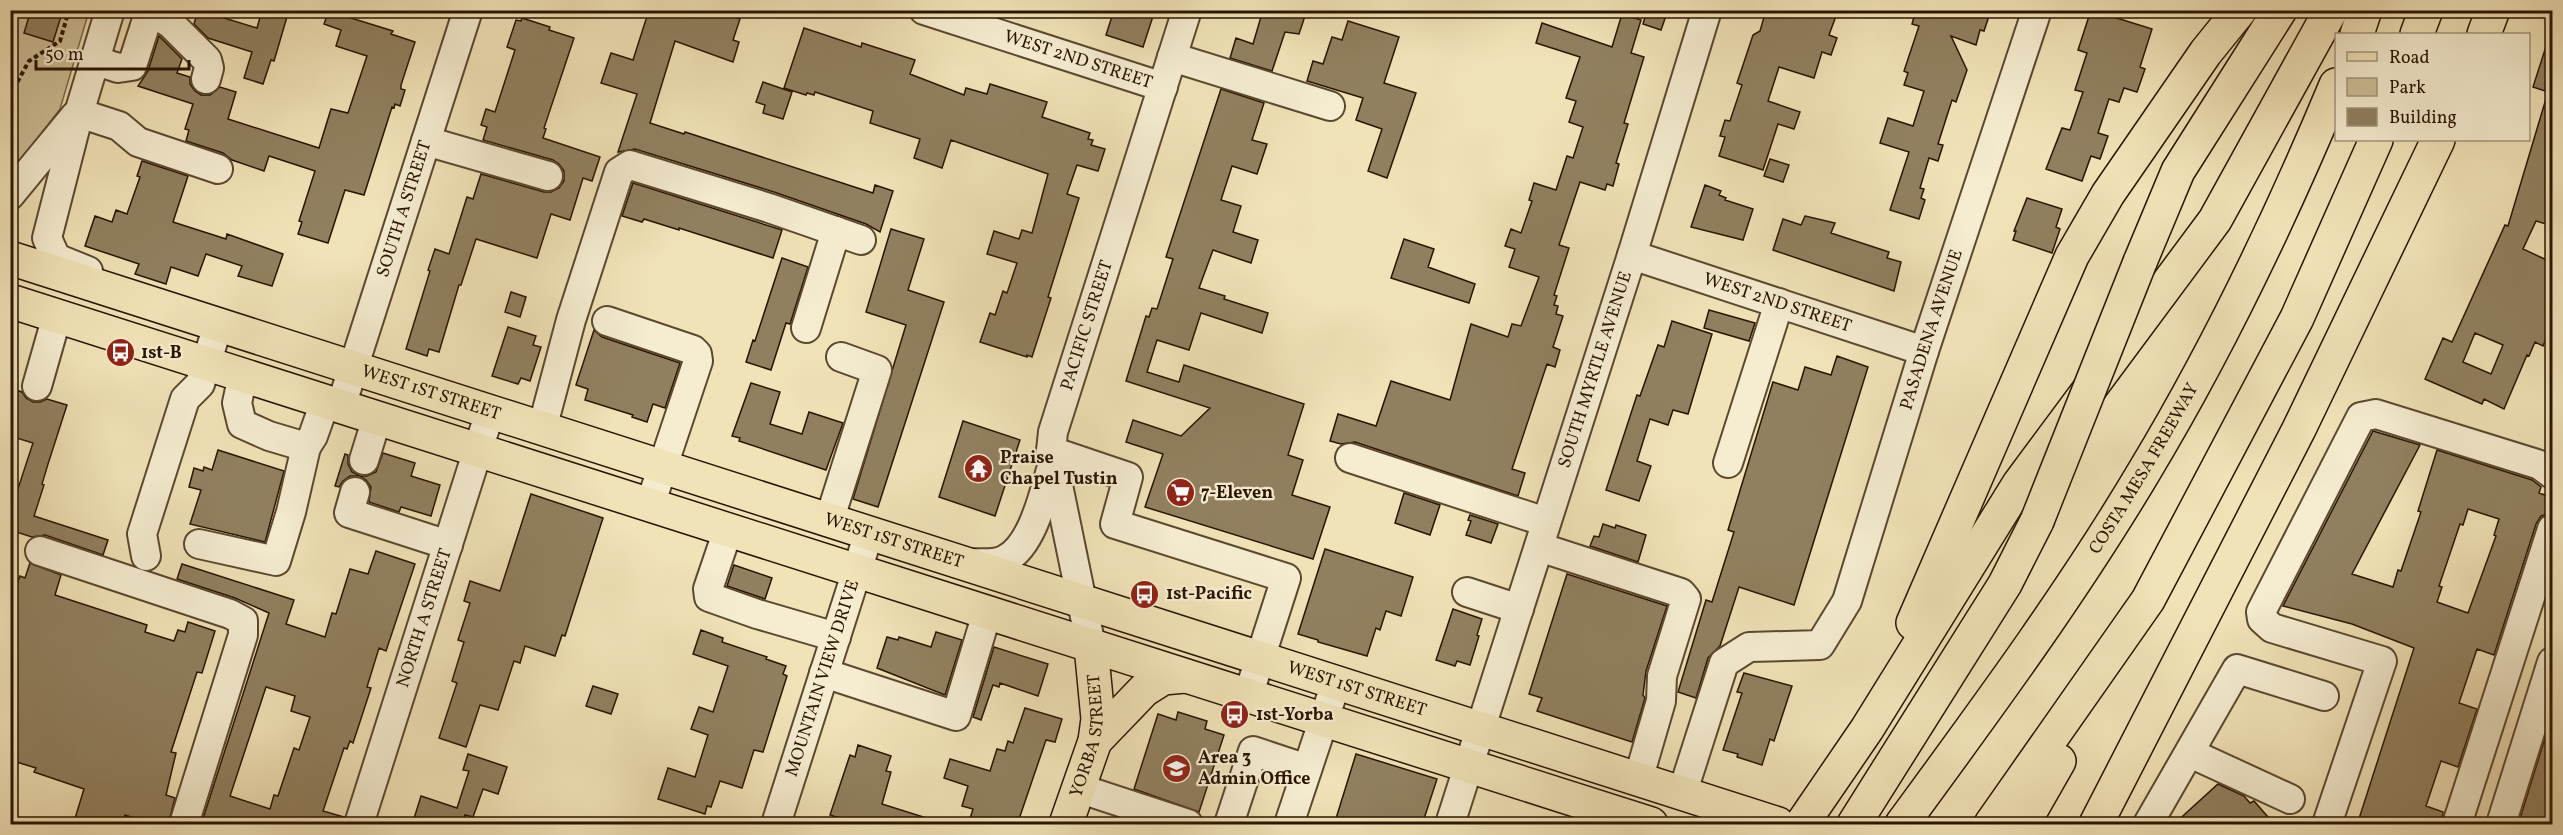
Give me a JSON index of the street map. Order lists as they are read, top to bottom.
{
  "streets": {
    "main road": ["WEST 1ST STREET", "COSTA MESA FREEWAY", "YORBA STREET"],
    "street": [
      "WEST 2ND STREET",
      "SOUTH A STREET",
      "PACIFIC STREET",
      "PASADENA AVENUE",
      "SOUTH MYRTLE AVENUE",
      "NORTH A STREET",
      "MOUNTAIN VIEW DRIVE"
    ]
  },
  "crossings": [
    ["WEST 2ND STREET", "PACIFIC STREET"],
    ["WEST 2ND STREET", "PASADENA AVENUE"],
    ["WEST 2ND STREET", "SOUTH MYRTLE AVENUE"],
    ["SOUTH A STREET", "WEST 1ST STREET"],
    ["PACIFIC STREET", "WEST 1ST STREET"],
    ["PACIFIC STREET", "YORBA STREET"],
    ["PASADENA AVENUE", "WEST 1ST STREET"],
    ["SOUTH MYRTLE AVENUE", "WEST 1ST STREET"],
    ["WEST 1ST STREET", "NORTH A STREET"],
    ["WEST 1ST STREET", "MOUNTAIN VIEW DRIVE"]
  ],
  "places": {
    "bus stop": ["1st-B", "1st-Pacific", "1st-Yorba"],
    "temple": ["Praise Chapel Tustin"],
    "supermarket": ["7-Eleven"],
    "school or university": ["Area 3 Admin Office"]
  },
  "legend": ["Road", "Park", "Building"],
  "scale_bar": "50 m"
}
